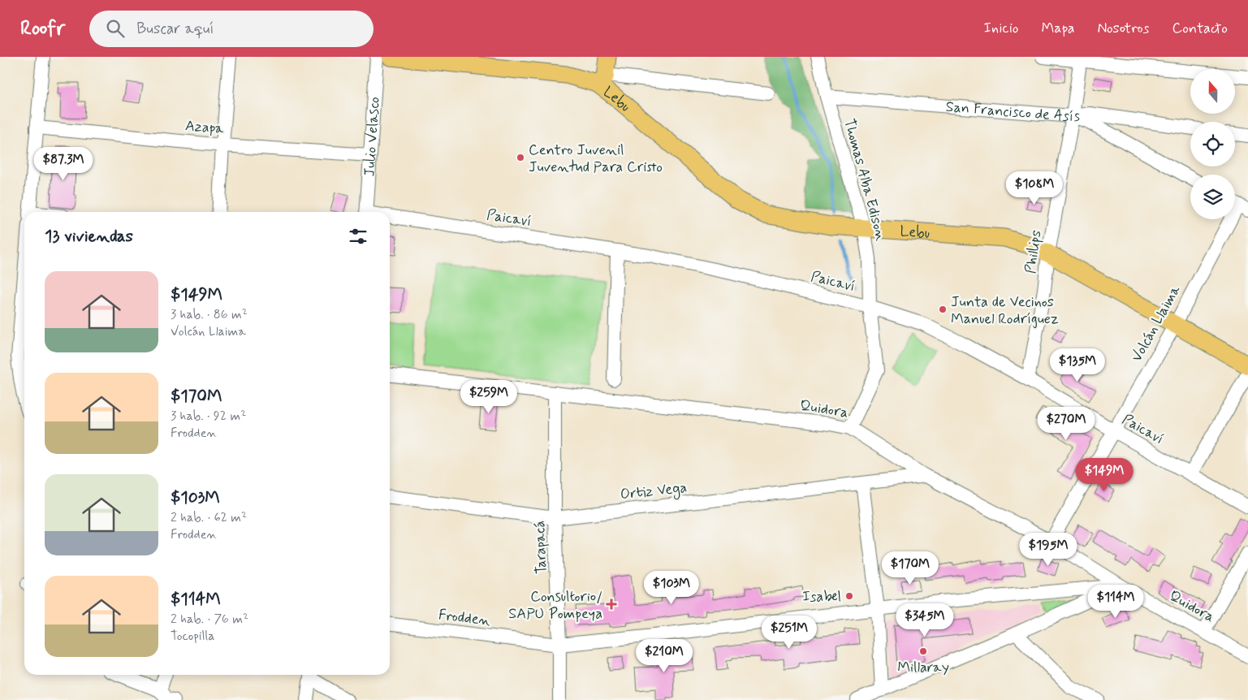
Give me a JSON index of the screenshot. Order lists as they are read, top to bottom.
{
  "streets": {
    "main road": ["Lebu"],
    "street": [
      "San Francisco de Asís",
      "Azapa",
      "Julio Velasco",
      "Thomas Alba Edison",
      "Paicaví",
      "Phillips",
      "Volcán Llaima",
      "Quidora",
      "Ortiz Vega",
      "Tarapacá",
      "Frodden"
    ]
  },
  "crossings": [
    ["Lebu", "Thomas Alba Edison"],
    ["Lebu", "Phillips"],
    ["Lebu", "Volcán Llaima"],
    ["San Francisco de Asís", "Thomas Alba Edison"],
    ["San Francisco de Asís", "Phillips"],
    ["Azapa", "Julio Velasco"],
    ["Thomas Alba Edison", "Paicaví"],
    ["Thomas Alba Edison", "Quidora"],
    ["Paicaví", "Phillips"],
    ["Paicaví", "Volcán Llaima"],
    ["Volcán Llaima", "Quidora"],
    ["Quidora", "Ortiz Vega"],
    ["Quidora", "Tarapacá"],
    ["Quidora", "Frodden"],
    ["Ortiz Vega", "Tarapacá"],
    ["Tarapacá", "Frodden"]
  ],
  "places": {
    "other": [
      "Centro Juvenil Juventud Para Cristo",
      "Junta de Vecinos Manuel Rodríguez",
      "Isabel",
      "Millaray"
    ],
    "health": ["Consultorio/ SAPU Pompeya"]
  },
  "north": "top",
  "page": {
    "header": "Roofr",
    "search": "Buscar aquí",
    "nav": [
      "Inicio",
      "Mapa",
      "Nosotros",
      "Contacto"
    ],
    "price": [
      "$87.3M",
      "$108M",
      "$135M",
      "$259M",
      "$270M",
      "$149M",
      "$195M",
      "$170M",
      "$103M",
      "$114M",
      "$345M",
      "$251M",
      "$210M"
    ],
    "heading": "13 viviendas",
    "list": [
      {
        "name": "$149M",
        "note": "3 hab. · 86 m² · Volcán Llaima"
      },
      {
        "name": "$170M",
        "note": "3 hab. · 92 m² · Frodden"
      },
      {
        "name": "$103M",
        "note": "2 hab. · 62 m² · Frodden"
      },
      {
        "name": "$114M",
        "note": "2 hab. · 76 m² · Tocopilla"
      }
    ]
  }
}
